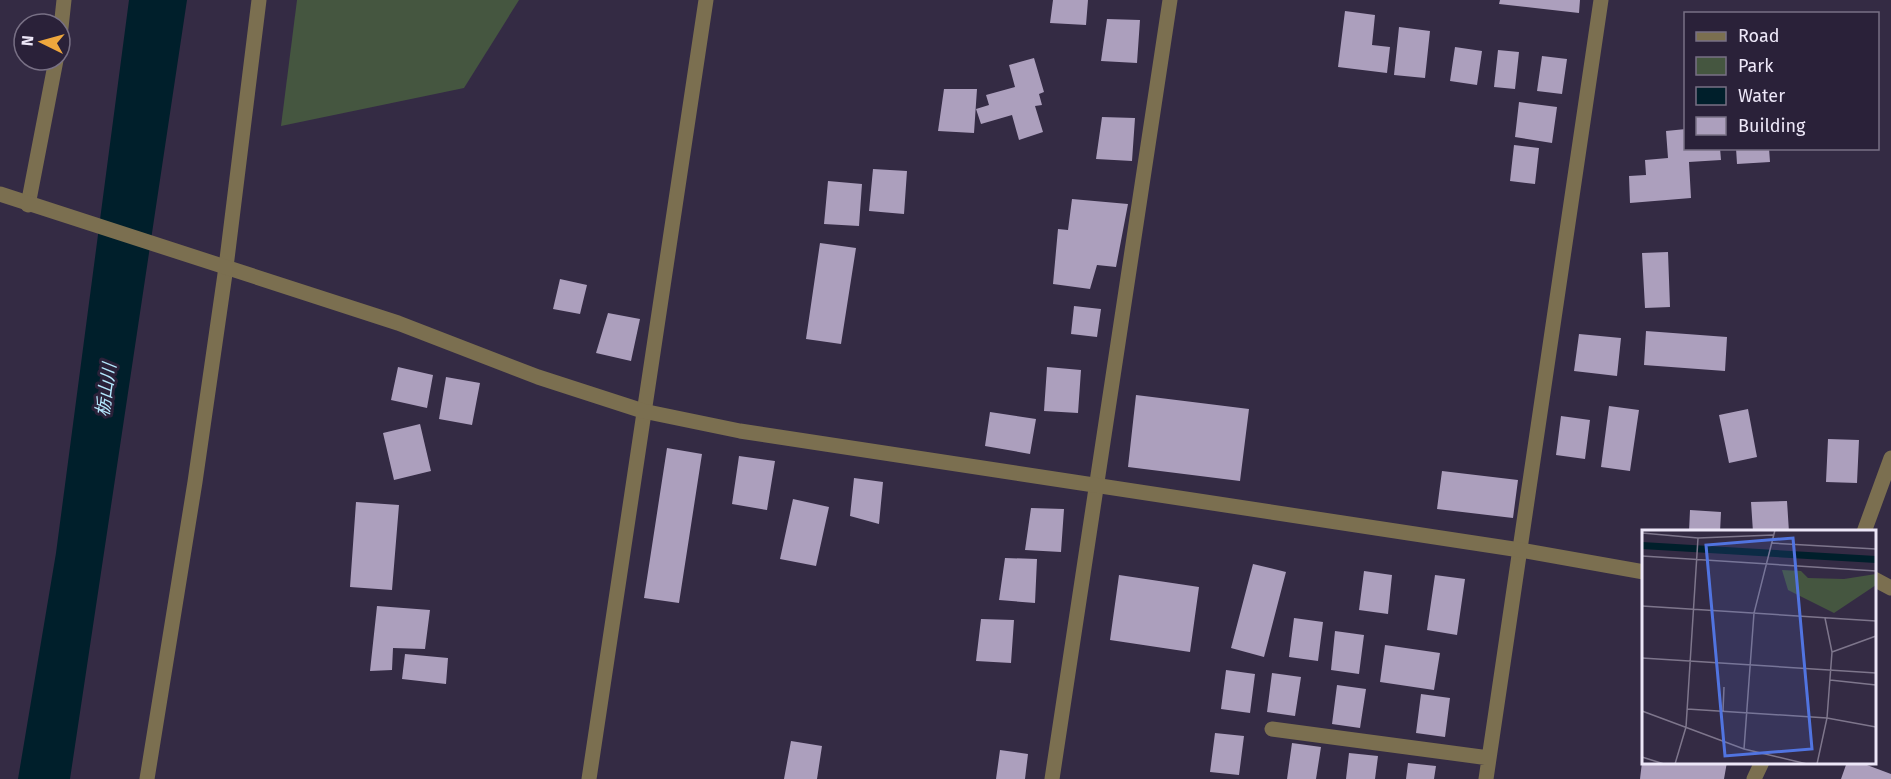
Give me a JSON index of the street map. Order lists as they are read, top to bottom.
{
  "water": ["栃山川"],
  "legend": [
    "Road",
    "Park",
    "Water",
    "Building"
  ],
  "north": "left"
}
